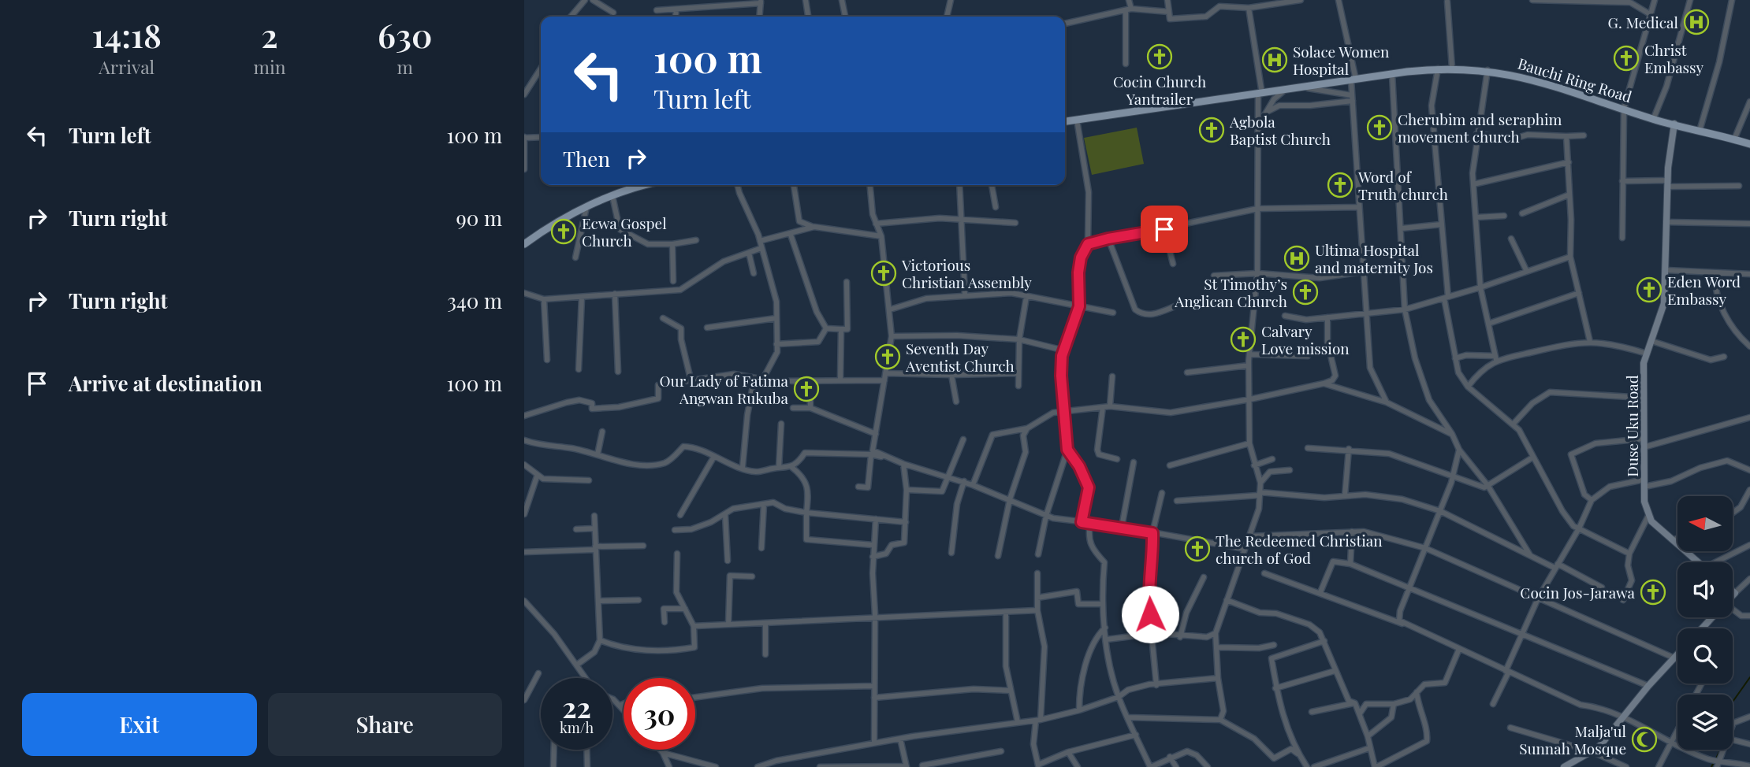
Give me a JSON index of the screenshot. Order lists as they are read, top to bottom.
{
  "streets": {
    "main road": ["Bauchi Ring Road"],
    "street": ["Duse Uku Road"]
  },
  "crossings": [
    ["Bauchi Ring Road", "Duse Uku Road"]
  ],
  "places": {
    "hospital": ["G. Medical", "Solace Women Hospital", "Ultima Hospital and maternity Jos"],
    "church": [
      "Cocin Church Yantrailer",
      "Christ Embassy",
      "Cherubim and seraphim movement church",
      "Agbola Baptist Church",
      "Word of Truth church",
      "Ecwa Gospel Church",
      "Victorious Christian Assembly",
      "Eden Word Embassy",
      "St Timothy’s Anglican Church",
      "Calvary Love mission",
      "Seventh Day Aventist Church",
      "Our Lady of Fatima Angwan Rukuba",
      "The Redeemed Christian church of God",
      "Cocin Jos-Jarawa"
    ],
    "mosque": ["Malja'ul Sunnah Mosque"]
  },
  "north": "left",
  "page": {
    "eta": [
      "14:18",
      "Arrival",
      "2",
      "min",
      "630",
      "m"
    ],
    "turn": ["100 m", "Turn left"],
    "list": [
      {
        "name": "Turn left",
        "value": "100 m"
      },
      {
        "name": "Turn right",
        "value": "90 m"
      },
      {
        "name": "Turn right",
        "value": "340 m"
      },
      {
        "name": "Arrive at destination",
        "value": "100 m"
      }
    ],
    "then": "Then",
    "speed": "22 km/h",
    "limit": "30",
    "buttons": ["Exit", "Share"]
  }
}
